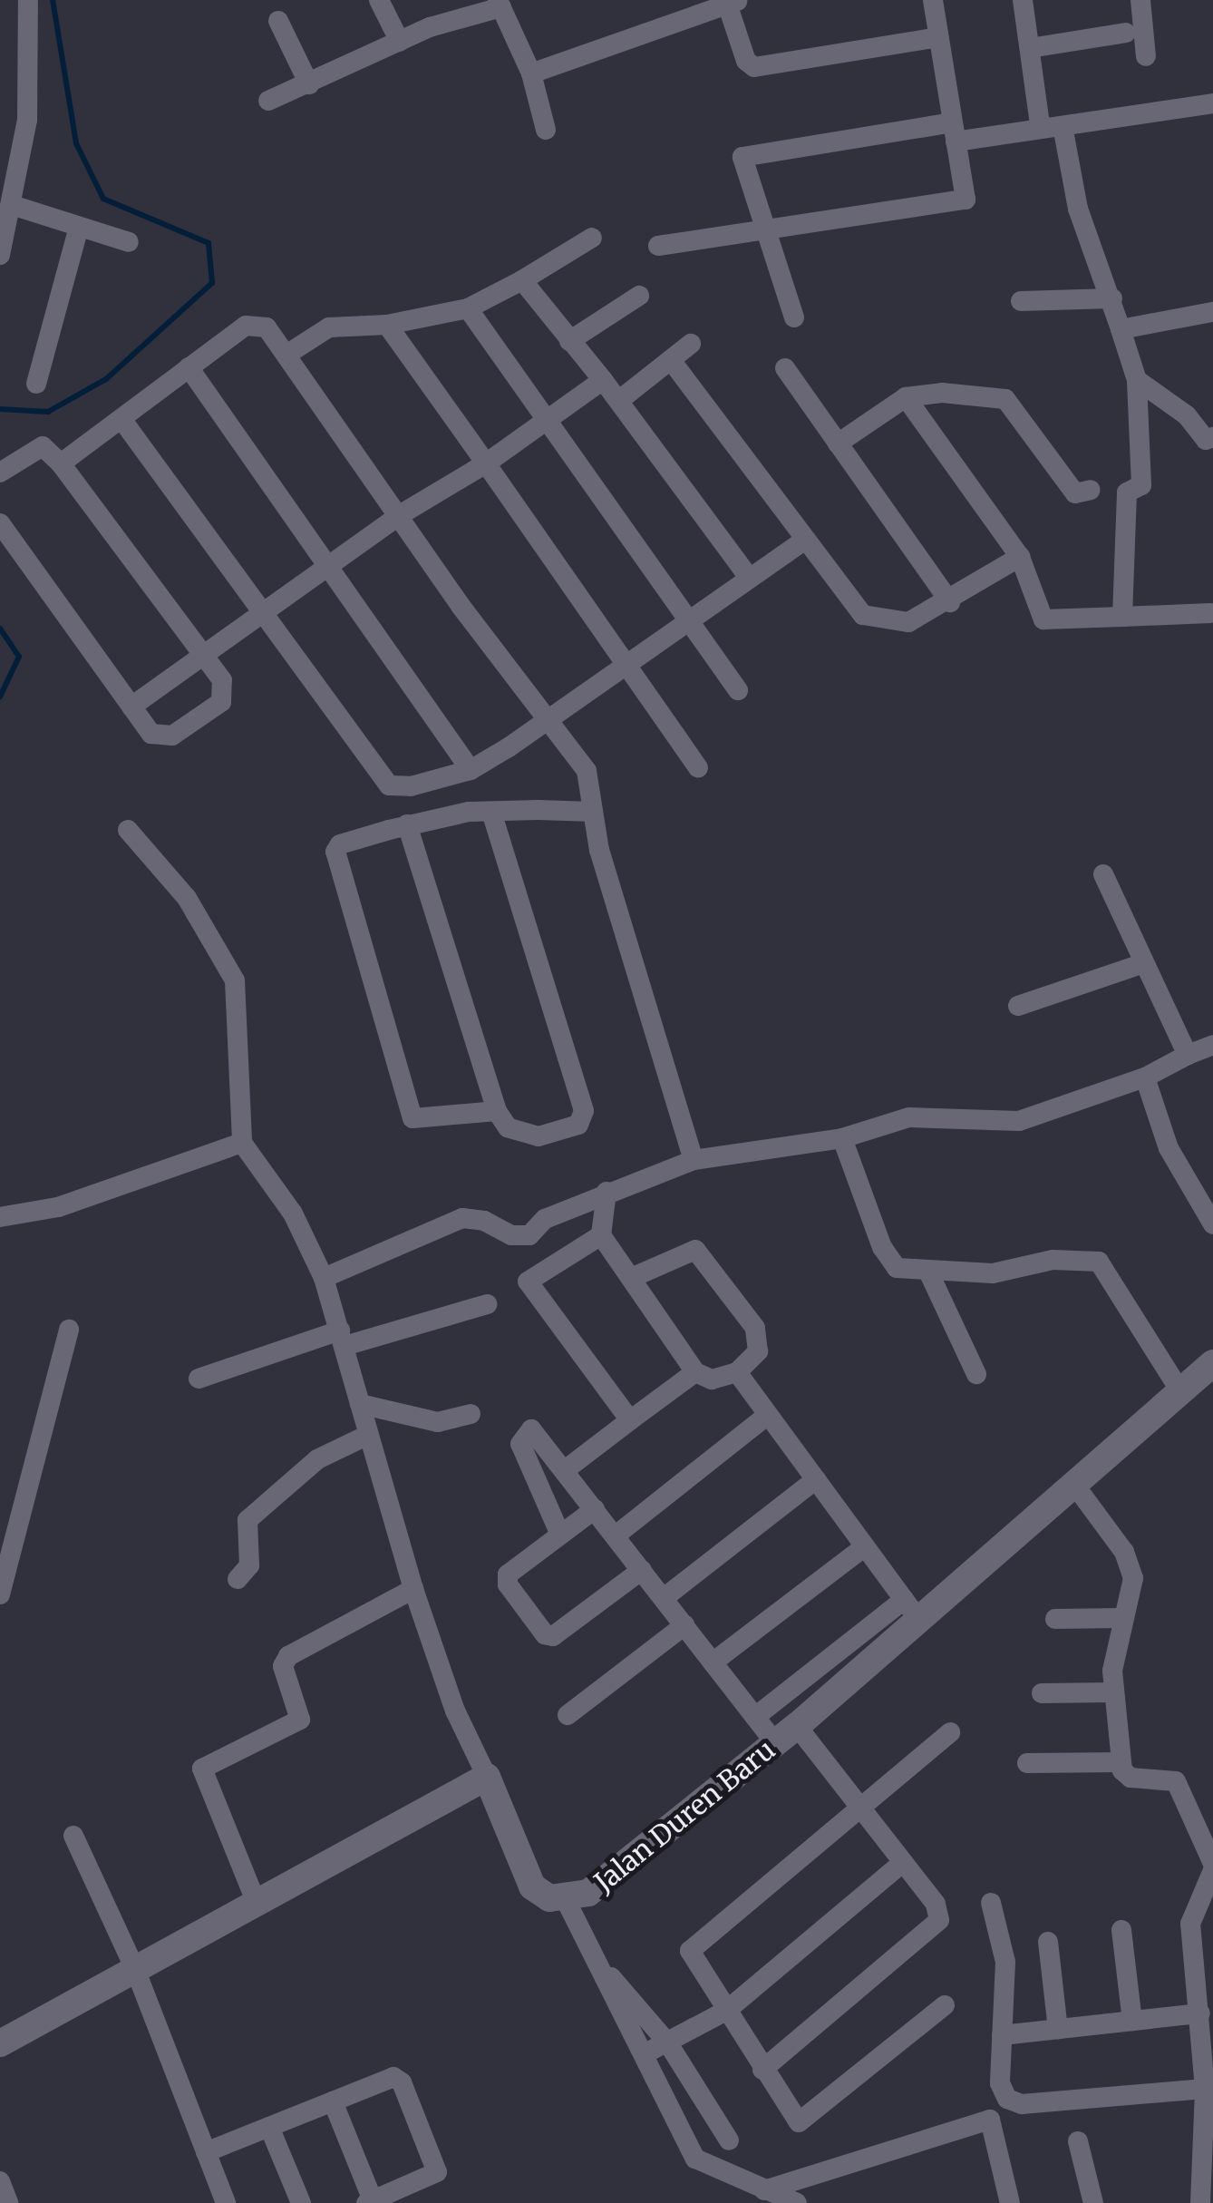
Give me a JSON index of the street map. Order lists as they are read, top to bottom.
{
  "streets": {
    "street": ["Jalan Duren Baru"]
  }
}
